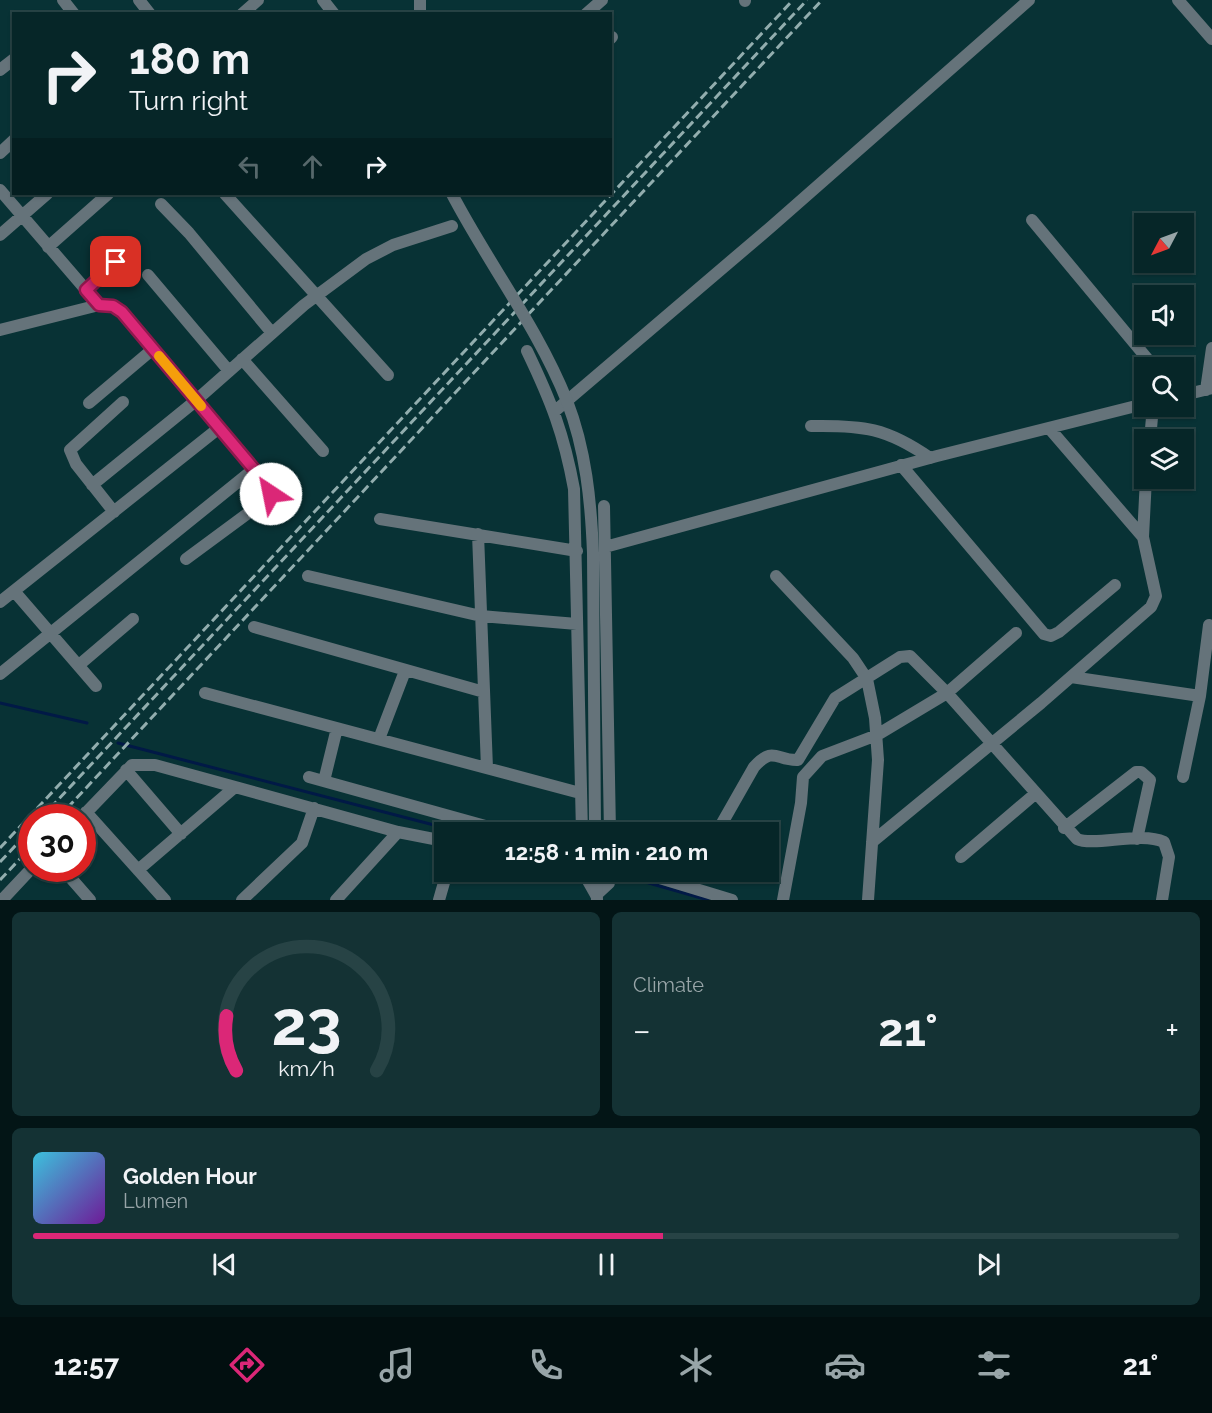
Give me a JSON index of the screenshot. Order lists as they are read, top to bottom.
{
  "north": "bottom left",
  "page": {
    "turn": ["180 m", "Turn right"],
    "limit": "30",
    "trip": "12:58 · 1 min · 210 m",
    "tile": "Climate",
    "heat": ["−", "21°", "+"],
    "song": ["Golden Hour", "Lumen"],
    "tabs": ["12:57", "21°"],
    "gauge": ["23", "km/h"]
  }
}
